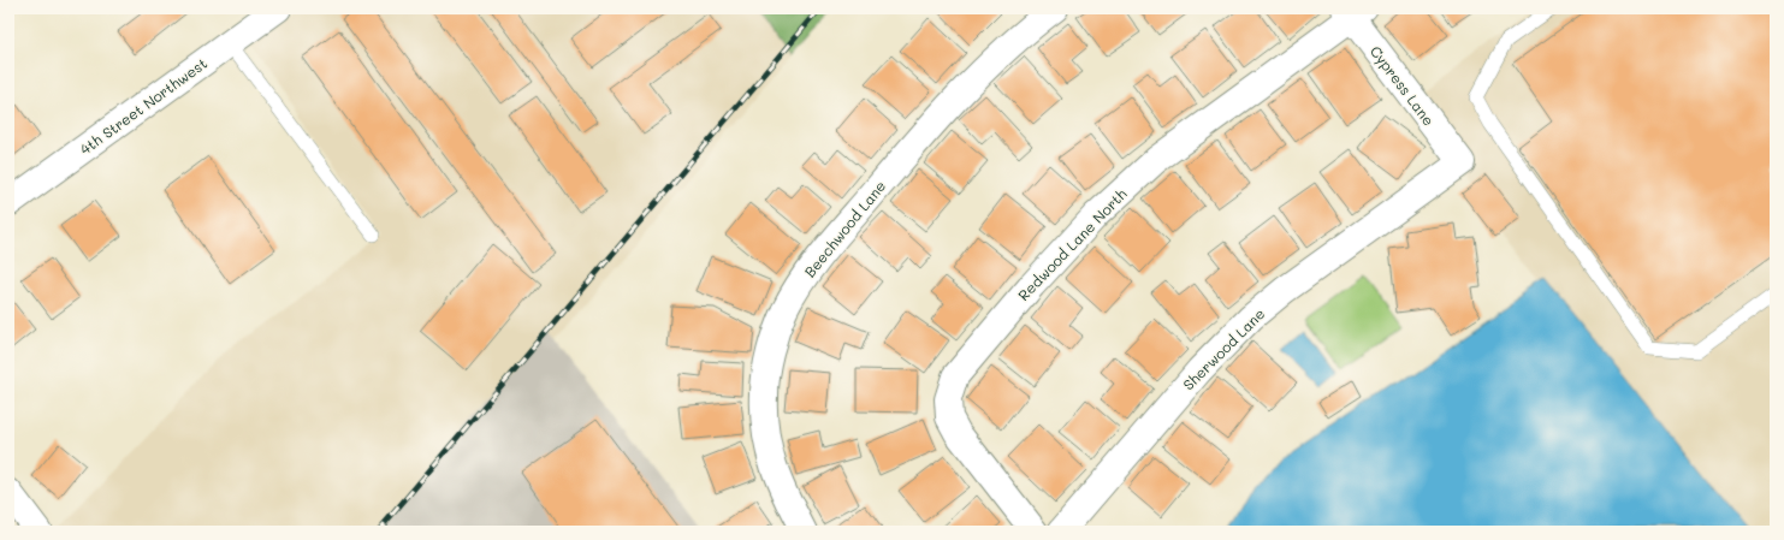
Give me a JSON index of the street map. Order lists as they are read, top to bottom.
{
  "streets": {
    "street": [
      "Cypress Lane",
      "4th Street Northwest",
      "Beechwood Lane",
      "Redwood Lane North",
      "Sherwood Lane"
    ]
  },
  "crossings": [
    ["Cypress Lane", "Redwood Lane North"],
    ["Cypress Lane", "Sherwood Lane"]
  ]
}
